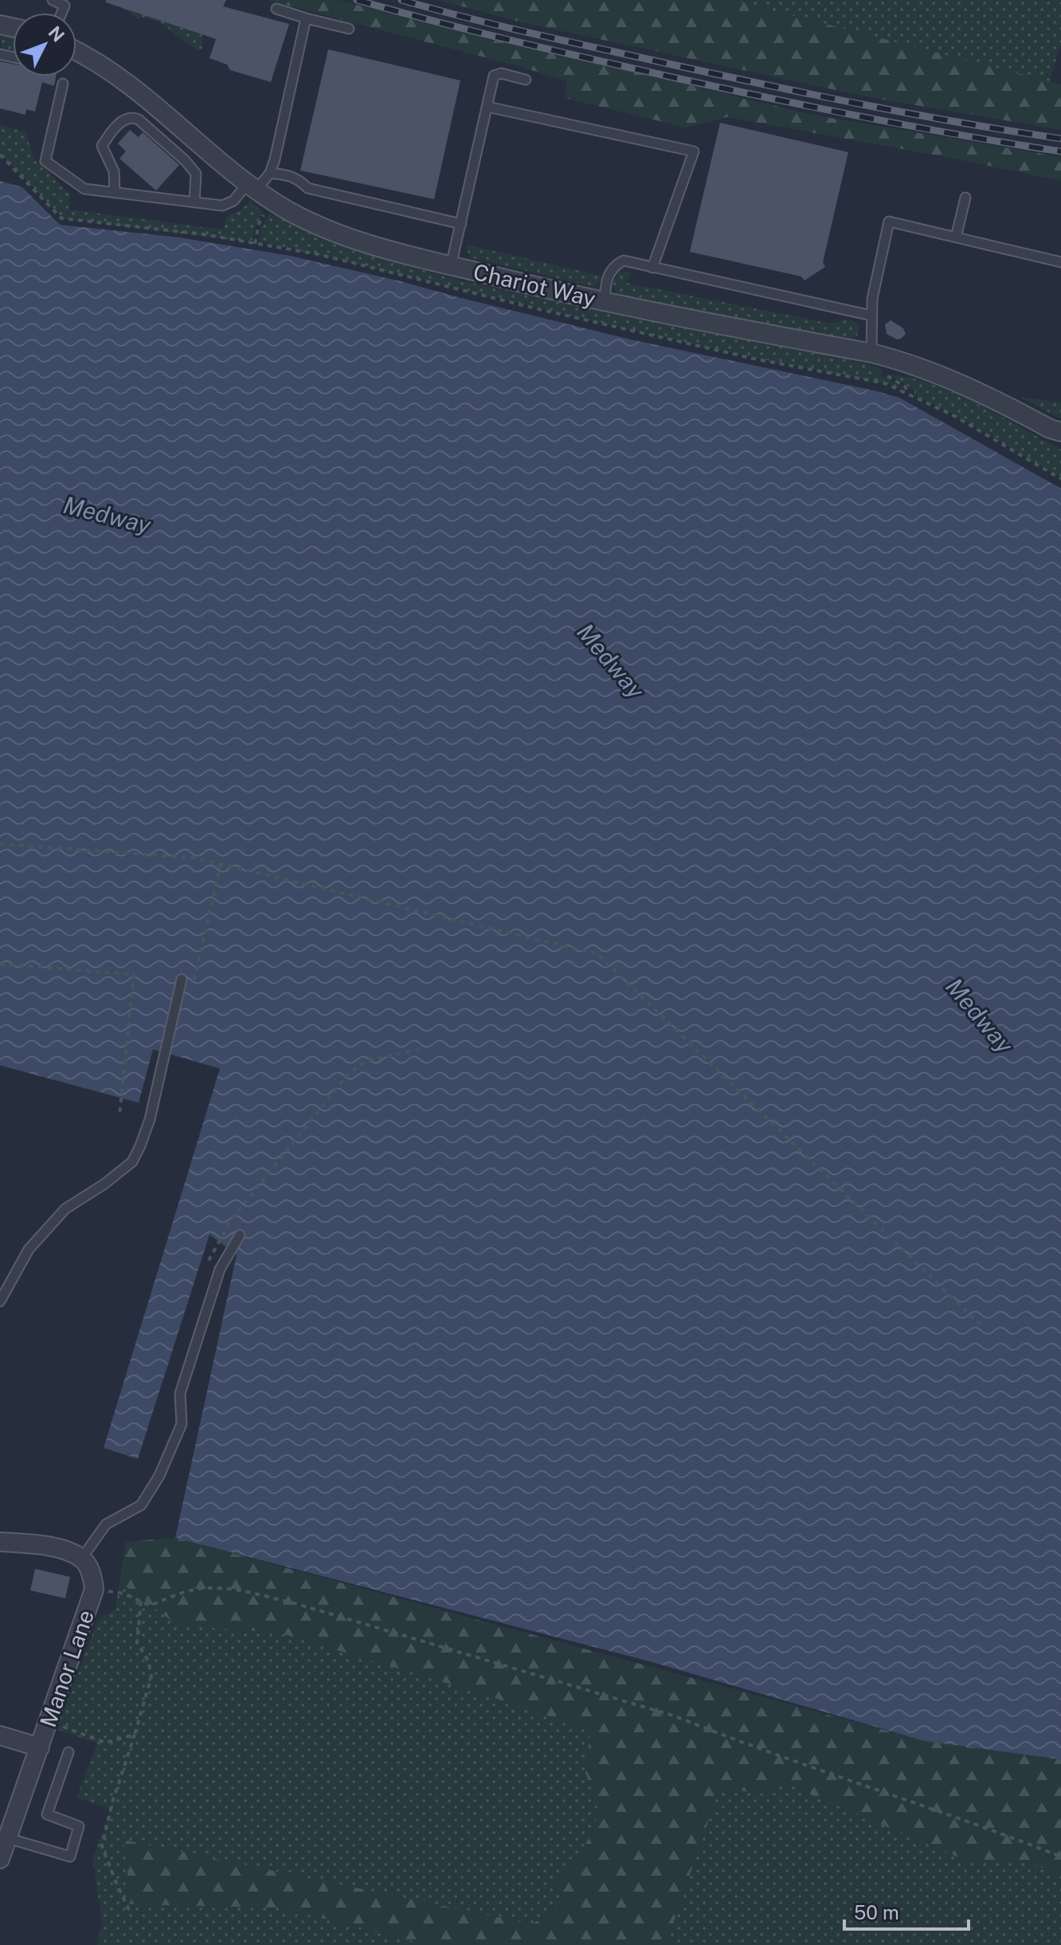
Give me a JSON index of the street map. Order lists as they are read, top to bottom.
{
  "streets": {
    "street": ["Chariot Way", "Manor Lane"]
  },
  "water": ["Medway"],
  "scale_bar": "50 m",
  "north": "top right"
}
